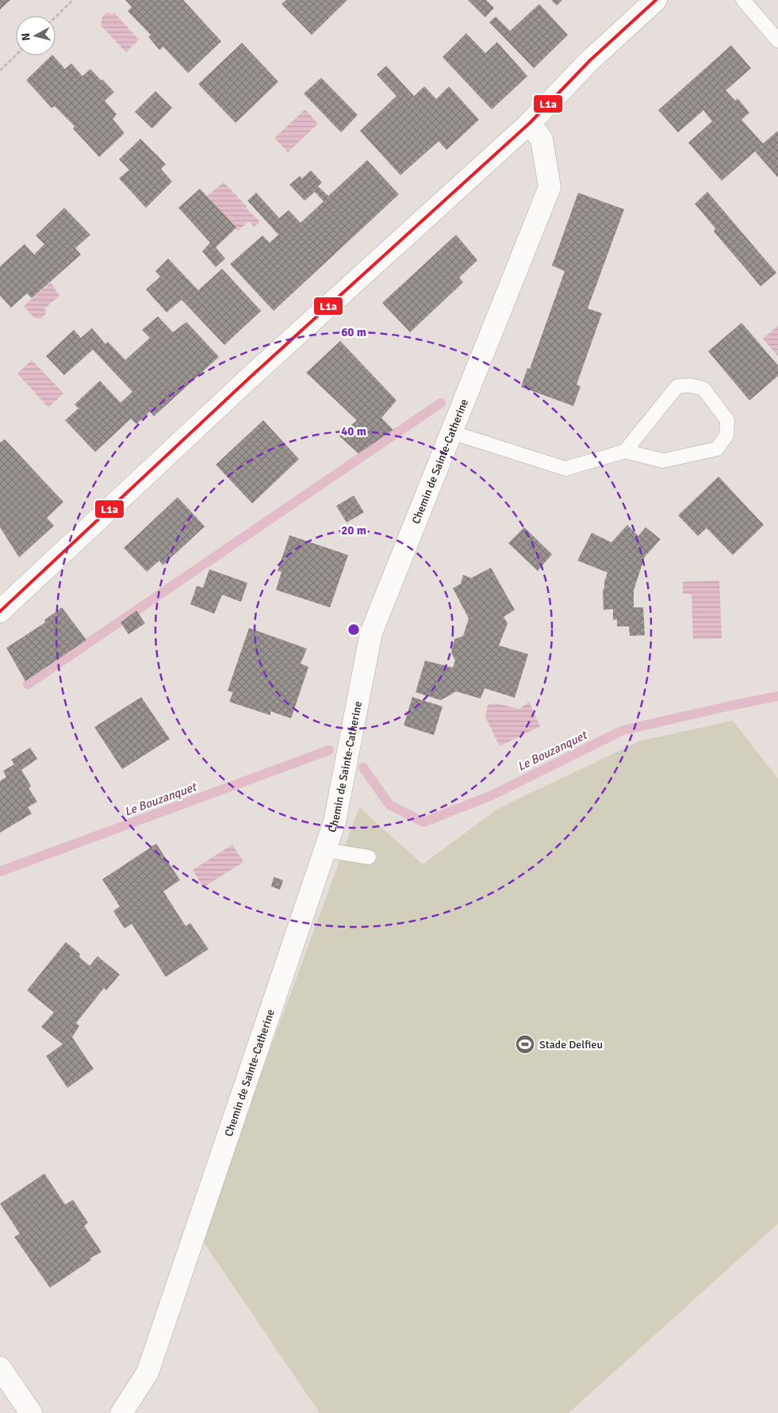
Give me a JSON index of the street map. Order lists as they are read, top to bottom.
{
  "streets": {
    "street": ["Chemin de Sainte-Catherine"]
  },
  "water": ["Le Bouzanquet"],
  "places": {
    "sports": ["Stade Delfieu"]
  },
  "lines": ["transit line L1a"],
  "north": "left",
  "rings": ["60 m", "40 m", "20 m"]
}
